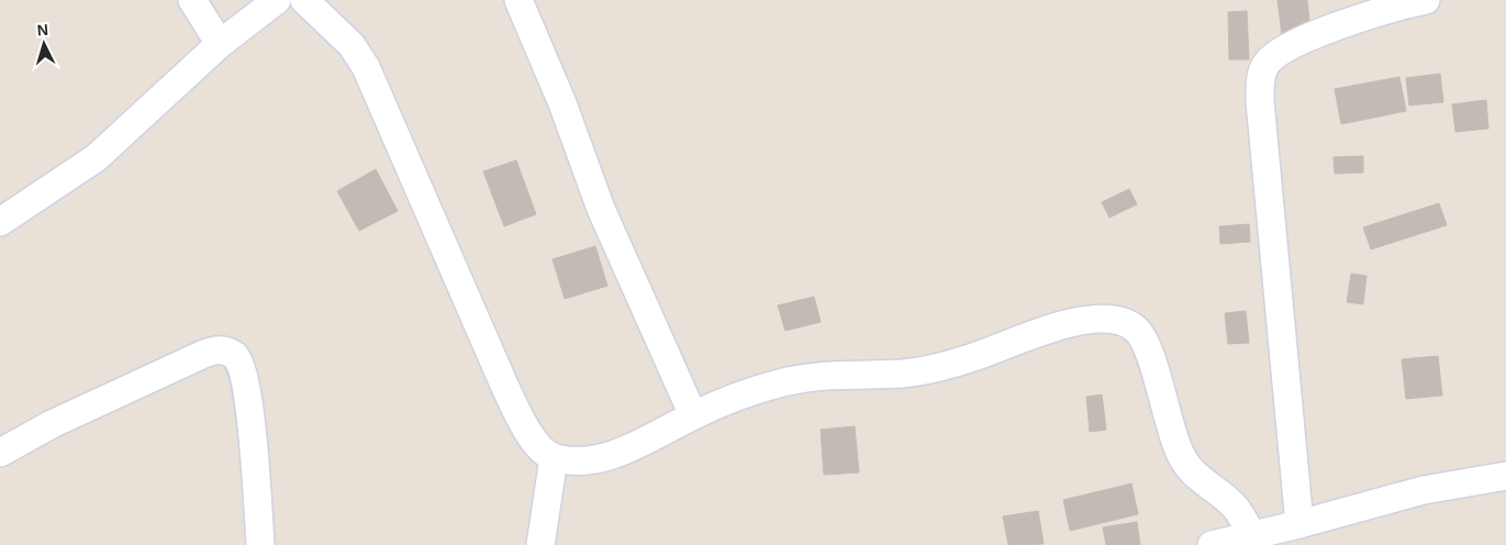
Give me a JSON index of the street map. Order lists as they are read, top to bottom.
{
  "north": "top"
}
